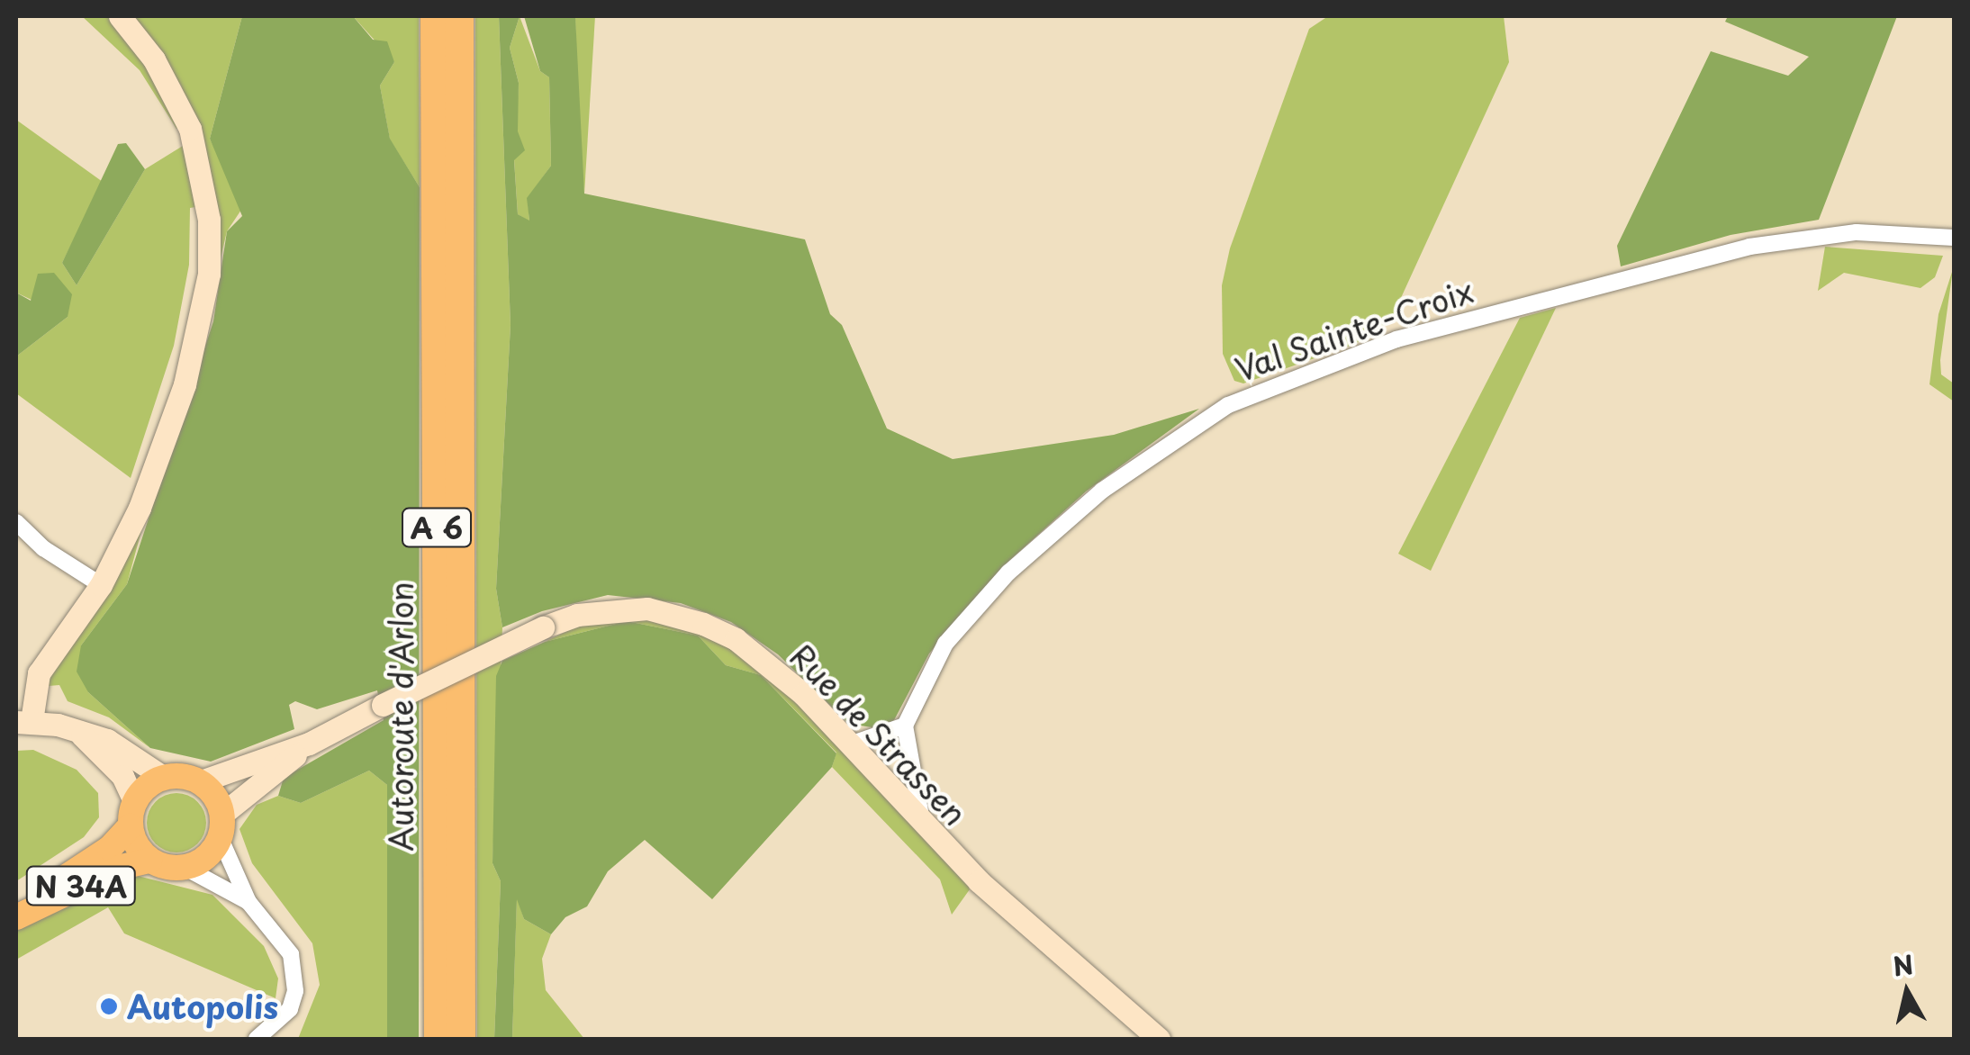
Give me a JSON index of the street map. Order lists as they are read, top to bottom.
{
  "streets": {
    "highway": ["A 6", "Autoroute d'Arlon"],
    "main road": ["Rue de Strassen", "N 34A"],
    "street": ["Val Sainte-Croix"]
  },
  "crossings": [
    ["Rue de Strassen", "N 34A"]
  ],
  "places": ["Autopolis"],
  "north": "top"
}
